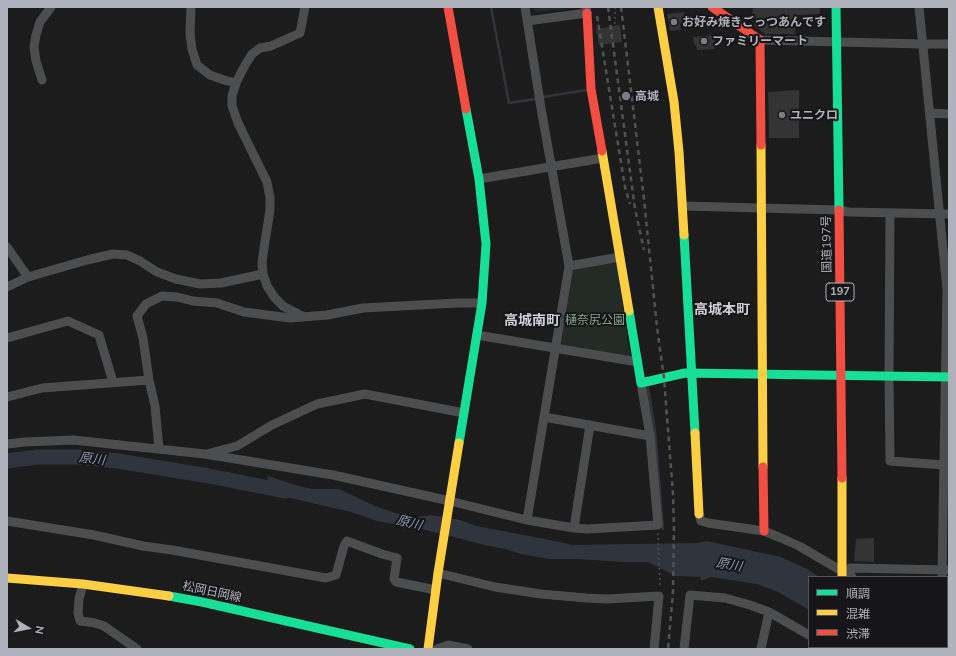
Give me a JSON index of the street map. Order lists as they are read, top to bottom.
{
  "streets": {
    "main road": ["国道197号", "197", "松岡日岡線"]
  },
  "districts": ["高城本町", "高城南町"],
  "water": ["原川"],
  "parks": ["樋奈尻公園"],
  "places": [
    "お好み焼きごっつあんです",
    "ファミリーマート",
    "高城",
    "ユニクロ"
  ],
  "legend": ["順調", "混雑", "渋滞"],
  "north": "right"
}
